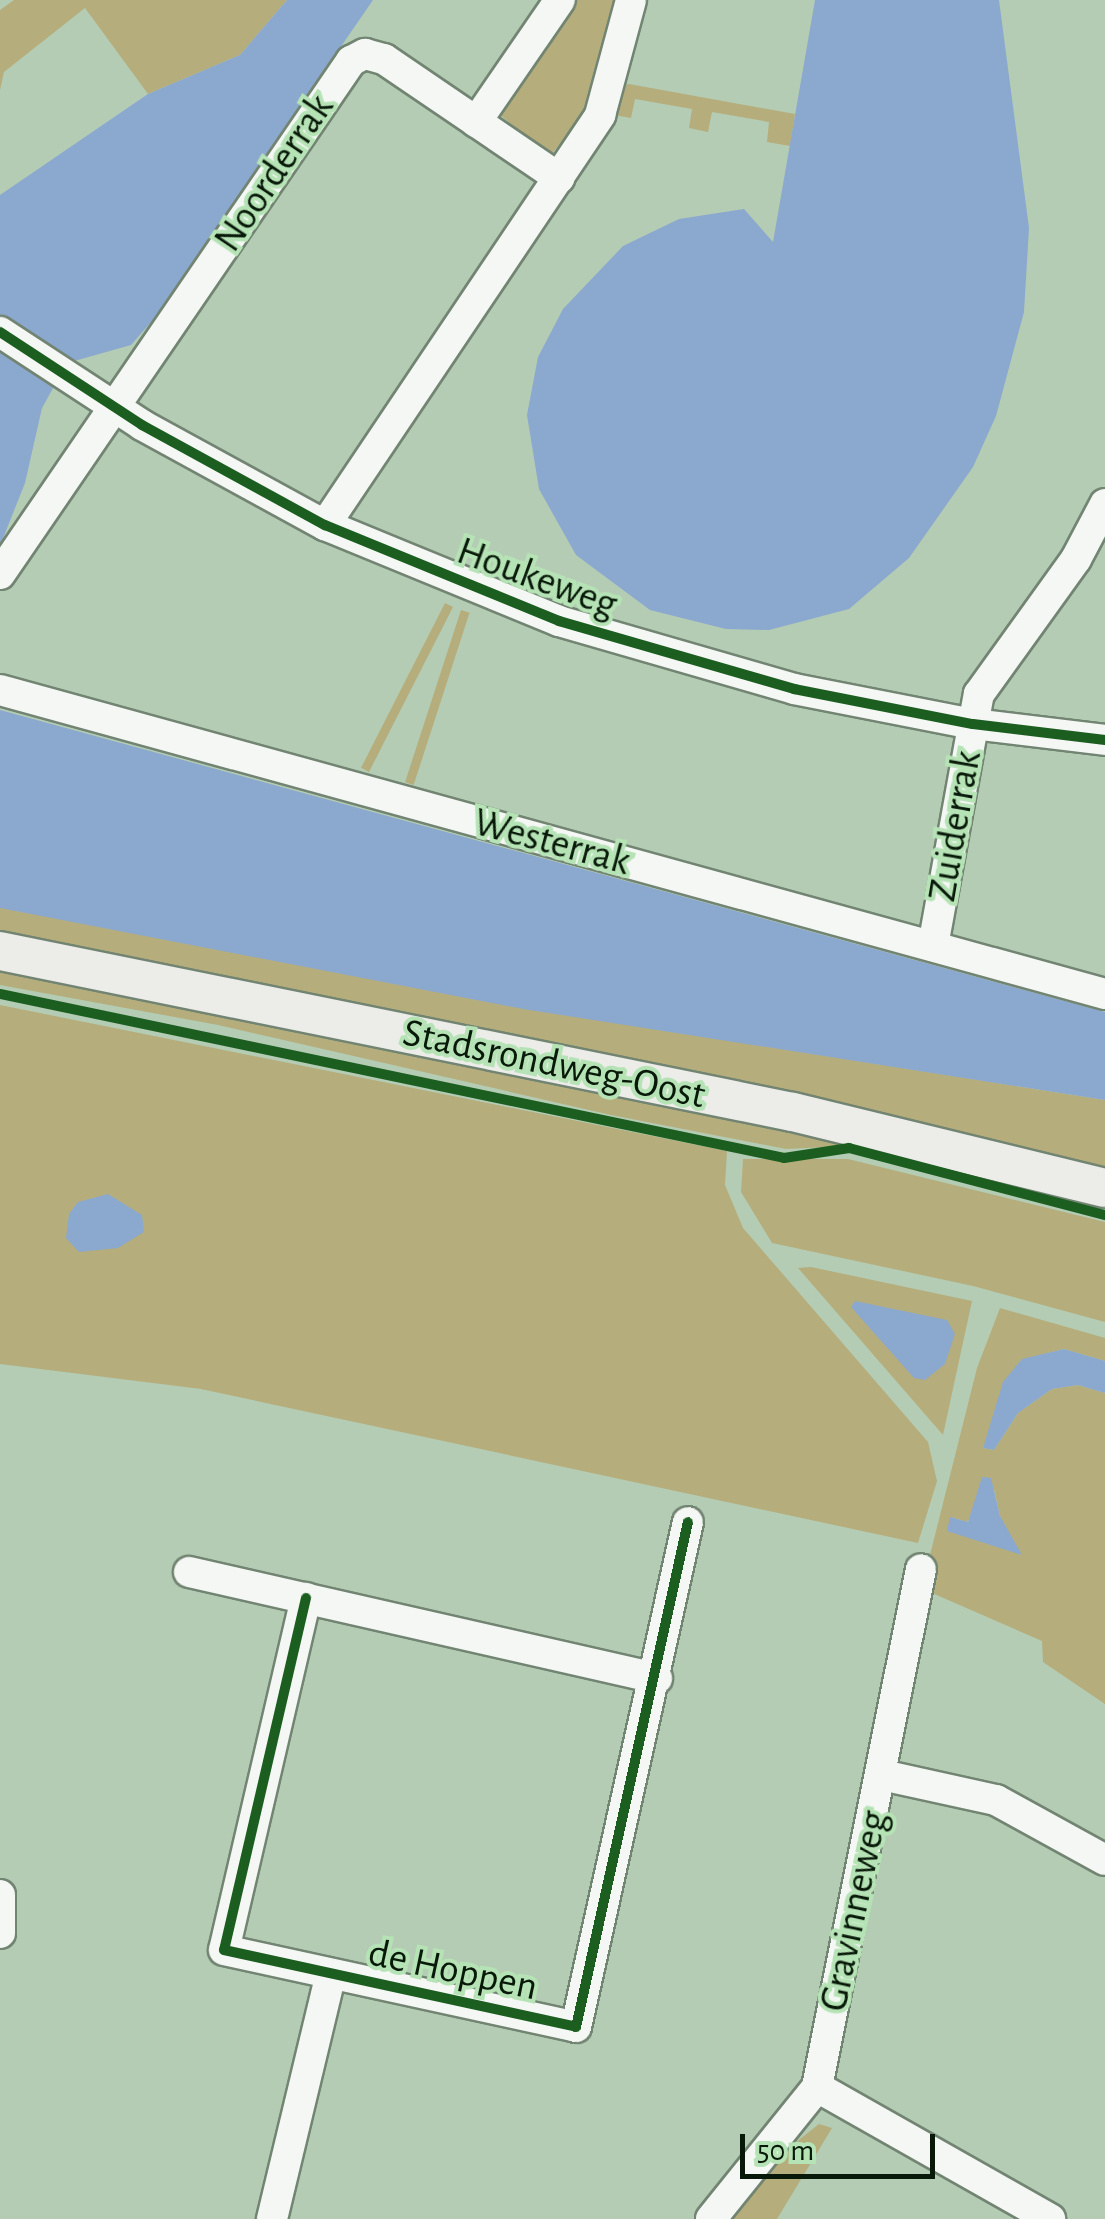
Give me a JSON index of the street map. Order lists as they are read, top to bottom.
{
  "streets": {
    "main road": ["Stadsrondweg-Oost"],
    "street": [
      "Noorderrak",
      "Houkeweg",
      "Zuiderrak",
      "Westerrak",
      "Gravinneweg",
      "de Hoppen"
    ]
  },
  "crossings": [
    ["Noorderrak", "Houkeweg"],
    ["Houkeweg", "Zuiderrak"],
    ["Zuiderrak", "Westerrak"]
  ],
  "scale_bar": "50 m"
}
